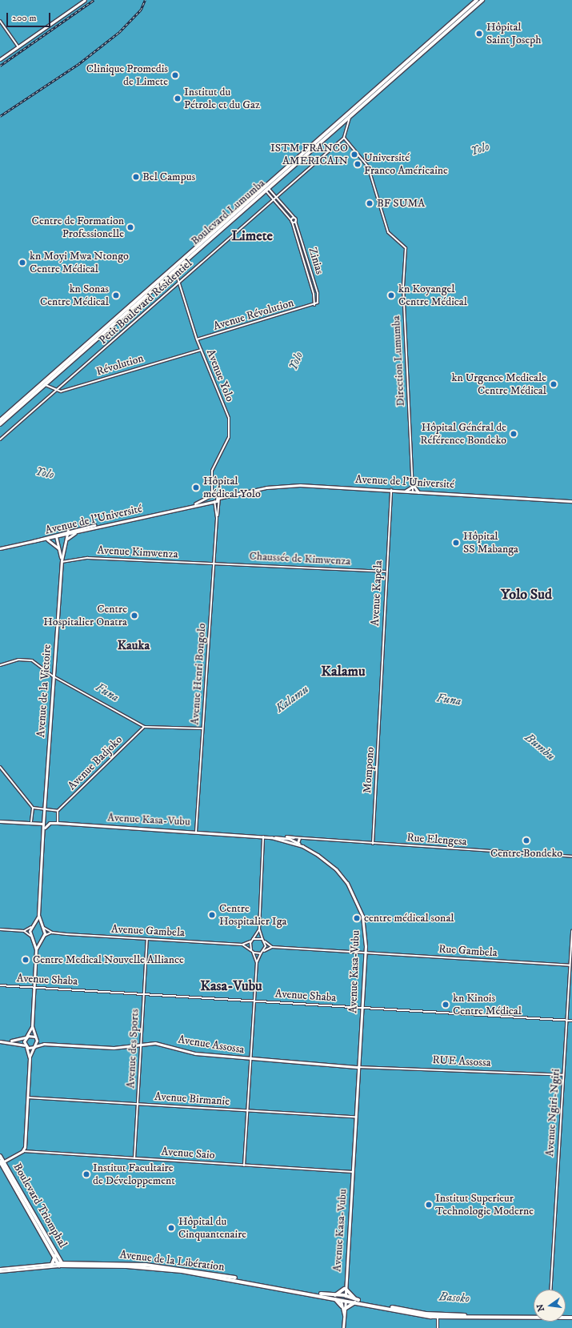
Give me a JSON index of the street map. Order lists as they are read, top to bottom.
{
  "streets": {
    "highway": ["Boulevard Lumumba", "Boulevard Triomphal", "Avenue de la Libération"],
    "main road": [
      "Avenue de l’Université",
      "Avenue de la Victoire",
      "Avenue Kasa-Vubu",
      "Avenue Assossa"
    ],
    "street": [
      "Zinias",
      "Petit Boulevard Résidentiel",
      "Avenue Révolution",
      "Direction Lumumba",
      "Révolution",
      "Avenue Yolo",
      "Avenue Kimwenza",
      "Chaussée de Kimwenza",
      "Avenue Kapela",
      "Avenue Henri Bongolo",
      "Avenue Badjoko",
      "Mompono",
      "Rue Elengesa",
      "Avenue Gambela",
      "Rue Gambela",
      "Avenue Shaba",
      "Avenue des Sports",
      "RUE Assossa",
      "Avenue Birmanie",
      "Avenue Ngiri-Ngiri",
      "Avenue Saio"
    ]
  },
  "crossings": [
    ["Boulevard Lumumba", "Avenue Yolo"],
    ["Zinias", "Avenue Révolution"],
    ["Petit Boulevard Résidentiel", "Direction Lumumba"],
    ["Petit Boulevard Résidentiel", "Révolution"],
    ["Petit Boulevard Résidentiel", "Avenue Yolo"],
    ["Avenue Révolution", "Avenue Yolo"],
    ["Direction Lumumba", "Avenue de l’Université"],
    ["Révolution", "Avenue Yolo"],
    ["Avenue Yolo", "Avenue de l’Université"],
    ["Avenue de l’Université", "Avenue Kapela"],
    ["Avenue Kimwenza", "Chaussée de Kimwenza"],
    ["Avenue Kimwenza", "Avenue Henri Bongolo"],
    ["Avenue Kimwenza", "Avenue de la Victoire"],
    ["Chaussée de Kimwenza", "Avenue Kapela"],
    ["Chaussée de Kimwenza", "Avenue Henri Bongolo"],
    ["Avenue Kapela", "Mompono"],
    ["Avenue Henri Bongolo", "Avenue Kasa-Vubu"],
    ["Avenue de la Victoire", "Avenue Kasa-Vubu"],
    ["Mompono", "Rue Elengesa"],
    ["Avenue Kasa-Vubu", "Rue Gambela"],
    ["Avenue Kasa-Vubu", "Avenue Shaba"],
    ["Avenue Kasa-Vubu", "Avenue Assossa"],
    ["Avenue Kasa-Vubu", "RUE Assossa"],
    ["Avenue Kasa-Vubu", "Avenue Birmanie"],
    ["Avenue Kasa-Vubu", "Avenue Saio"],
    ["Avenue Kasa-Vubu", "Avenue de la Libération"],
    ["Avenue Gambela", "Avenue des Sports"],
    ["Rue Gambela", "Avenue Ngiri-Ngiri"],
    ["Avenue Shaba", "Avenue des Sports"],
    ["Avenue Shaba", "Avenue Ngiri-Ngiri"],
    ["Avenue Assossa", "Avenue des Sports"],
    ["Avenue Assossa", "RUE Assossa"],
    ["Avenue des Sports", "Avenue Birmanie"],
    ["Avenue des Sports", "Avenue Saio"],
    ["RUE Assossa", "Avenue Ngiri-Ngiri"],
    ["Boulevard Triomphal", "Avenue de la Libération"]
  ],
  "districts": [
    "Limete",
    "Yolo Sud",
    "Kauka",
    "Kalamu",
    "Kasa-Vubu"
  ],
  "water": [
    "Yolo",
    "Funa",
    "Kalamu",
    "Bumbu",
    "Basoko"
  ],
  "places": [
    "Hôpital Saint Joseph",
    "Clinique Promedis de Limete",
    "Institut du Pétrole et du Gaz",
    "ISTM FRANCO AMERICAIN",
    "Université Franco Américaine",
    "Bel Campus",
    "BF SUMA",
    "Centre de Formation Professionelle",
    "kn Moyi Mwa Ntongo Centre Médical",
    "kn Sonas Centre Médical",
    "kn Koyangel Centre Médical",
    "kn Urgence Medicale Centre Médical",
    "Hôpital Général de Référence Bondeko",
    "Hôpital médical Yolo",
    "Hôpital SS Mabanga",
    "Centre Hospitalier Onatra",
    "Centre Bondeko",
    "Centre Hospitalier Iga",
    "centre médical sonal",
    "Centre Medical Nouvelle Alliance",
    "kn Kinois Centre Médical",
    "Institut Facultaire de Développement",
    "Institut Superieur Technologie Moderne",
    "Hôpital du Cinquantenaire"
  ],
  "scale_bar": "200 m",
  "north": "left"
}
